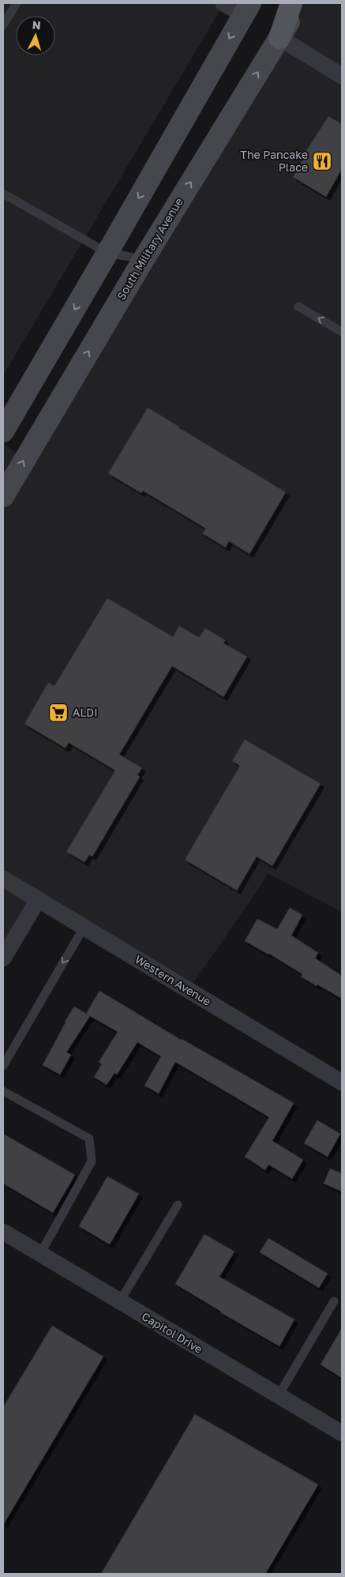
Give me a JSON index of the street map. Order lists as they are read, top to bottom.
{
  "streets": {
    "main road": ["South Military Avenue"],
    "street": ["Western Avenue", "Capitol Drive"]
  },
  "places": {
    "restaurant": ["The Pancake Place"],
    "supermarket": ["ALDI"]
  },
  "north": "top"
}
